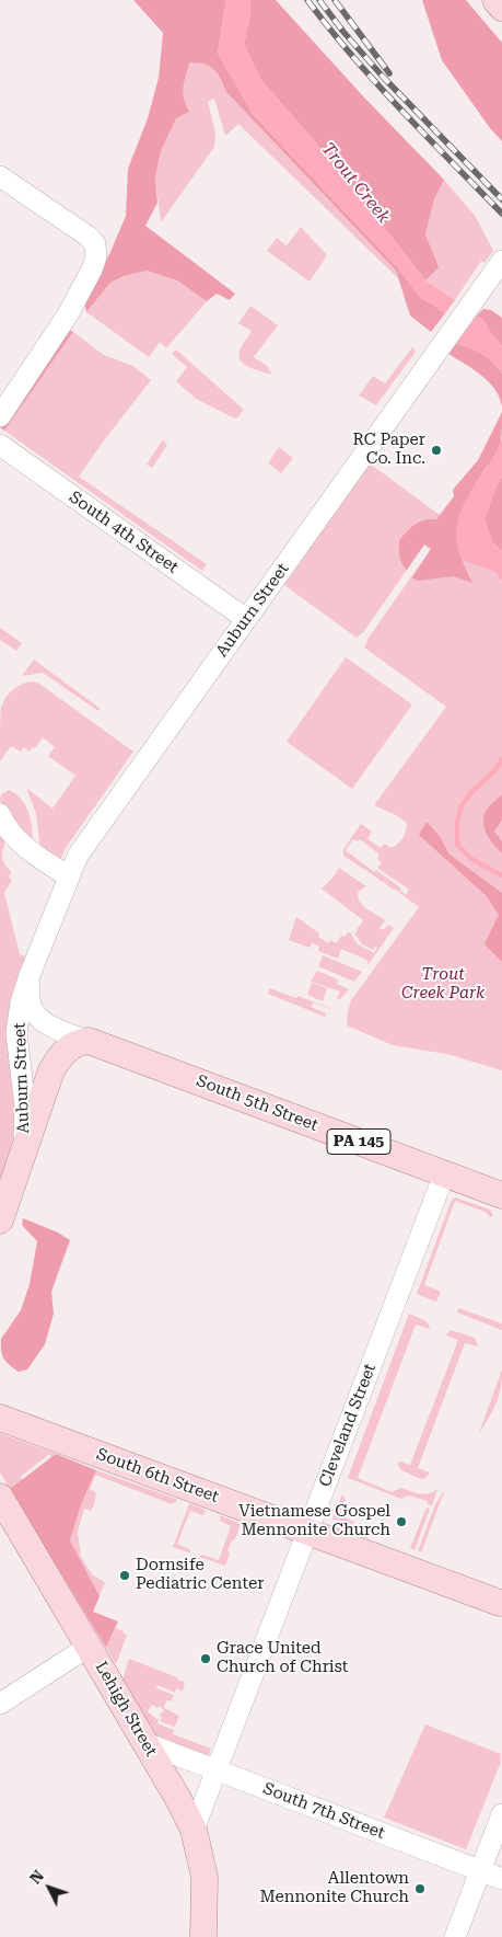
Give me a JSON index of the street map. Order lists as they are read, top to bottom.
{
  "streets": {
    "main road": [
      "South 5th Street",
      "PA 145",
      "South 6th Street",
      "Lehigh Street"
    ],
    "street": [
      "South 4th Street",
      "Auburn Street",
      "Cleveland Street",
      "South 7th Street"
    ]
  },
  "crossings": [
    ["South 4th Street", "Auburn Street"],
    ["Auburn Street", "South 5th Street"],
    ["South 5th Street", "Cleveland Street"],
    ["Cleveland Street", "South 6th Street"],
    ["Cleveland Street", "Lehigh Street"],
    ["Cleveland Street", "South 7th Street"],
    ["Lehigh Street", "South 7th Street"]
  ],
  "water": ["Trout Creek"],
  "parks": ["Trout Creek Park"],
  "places": [
    "RC Paper Co. Inc.",
    "Vietnamese Gospel Mennonite Church",
    "Dornsife Pediatric Center",
    "Grace United Church of Christ",
    "Allentown Mennonite Church"
  ],
  "north": "top left"
}
